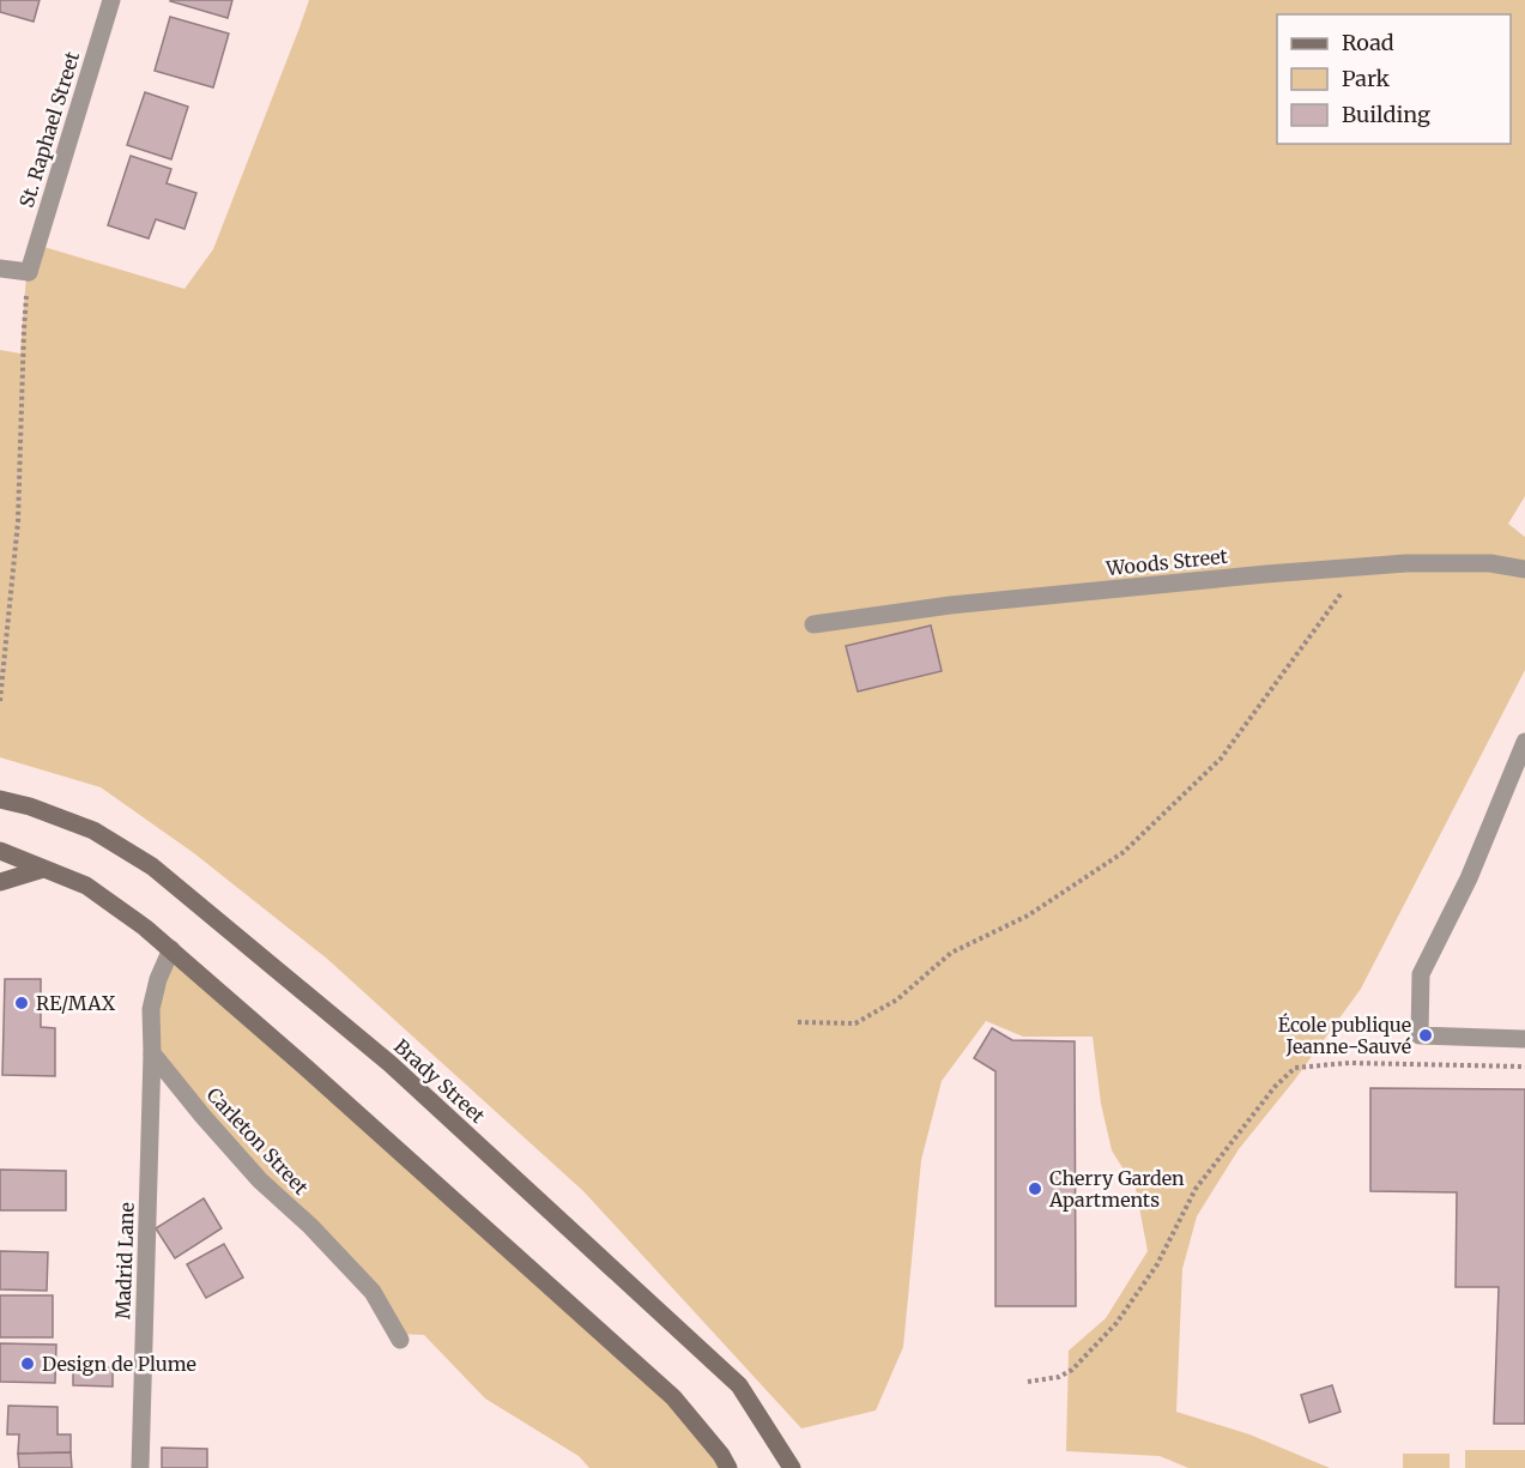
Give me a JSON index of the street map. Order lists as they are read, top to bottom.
{
  "streets": {
    "main road": ["Brady Street"],
    "street": [
      "St. Raphael Street",
      "Woods Street",
      "Carleton Street",
      "Madrid Lane"
    ]
  },
  "crossings": [
    ["Carleton Street", "Madrid Lane"]
  ],
  "places": [
    "RE/MAX",
    "École publique Jeanne-Sauvé",
    "Cherry Garden Apartments",
    "Design de Plume"
  ],
  "legend": ["Road", "Park", "Building"]
}
